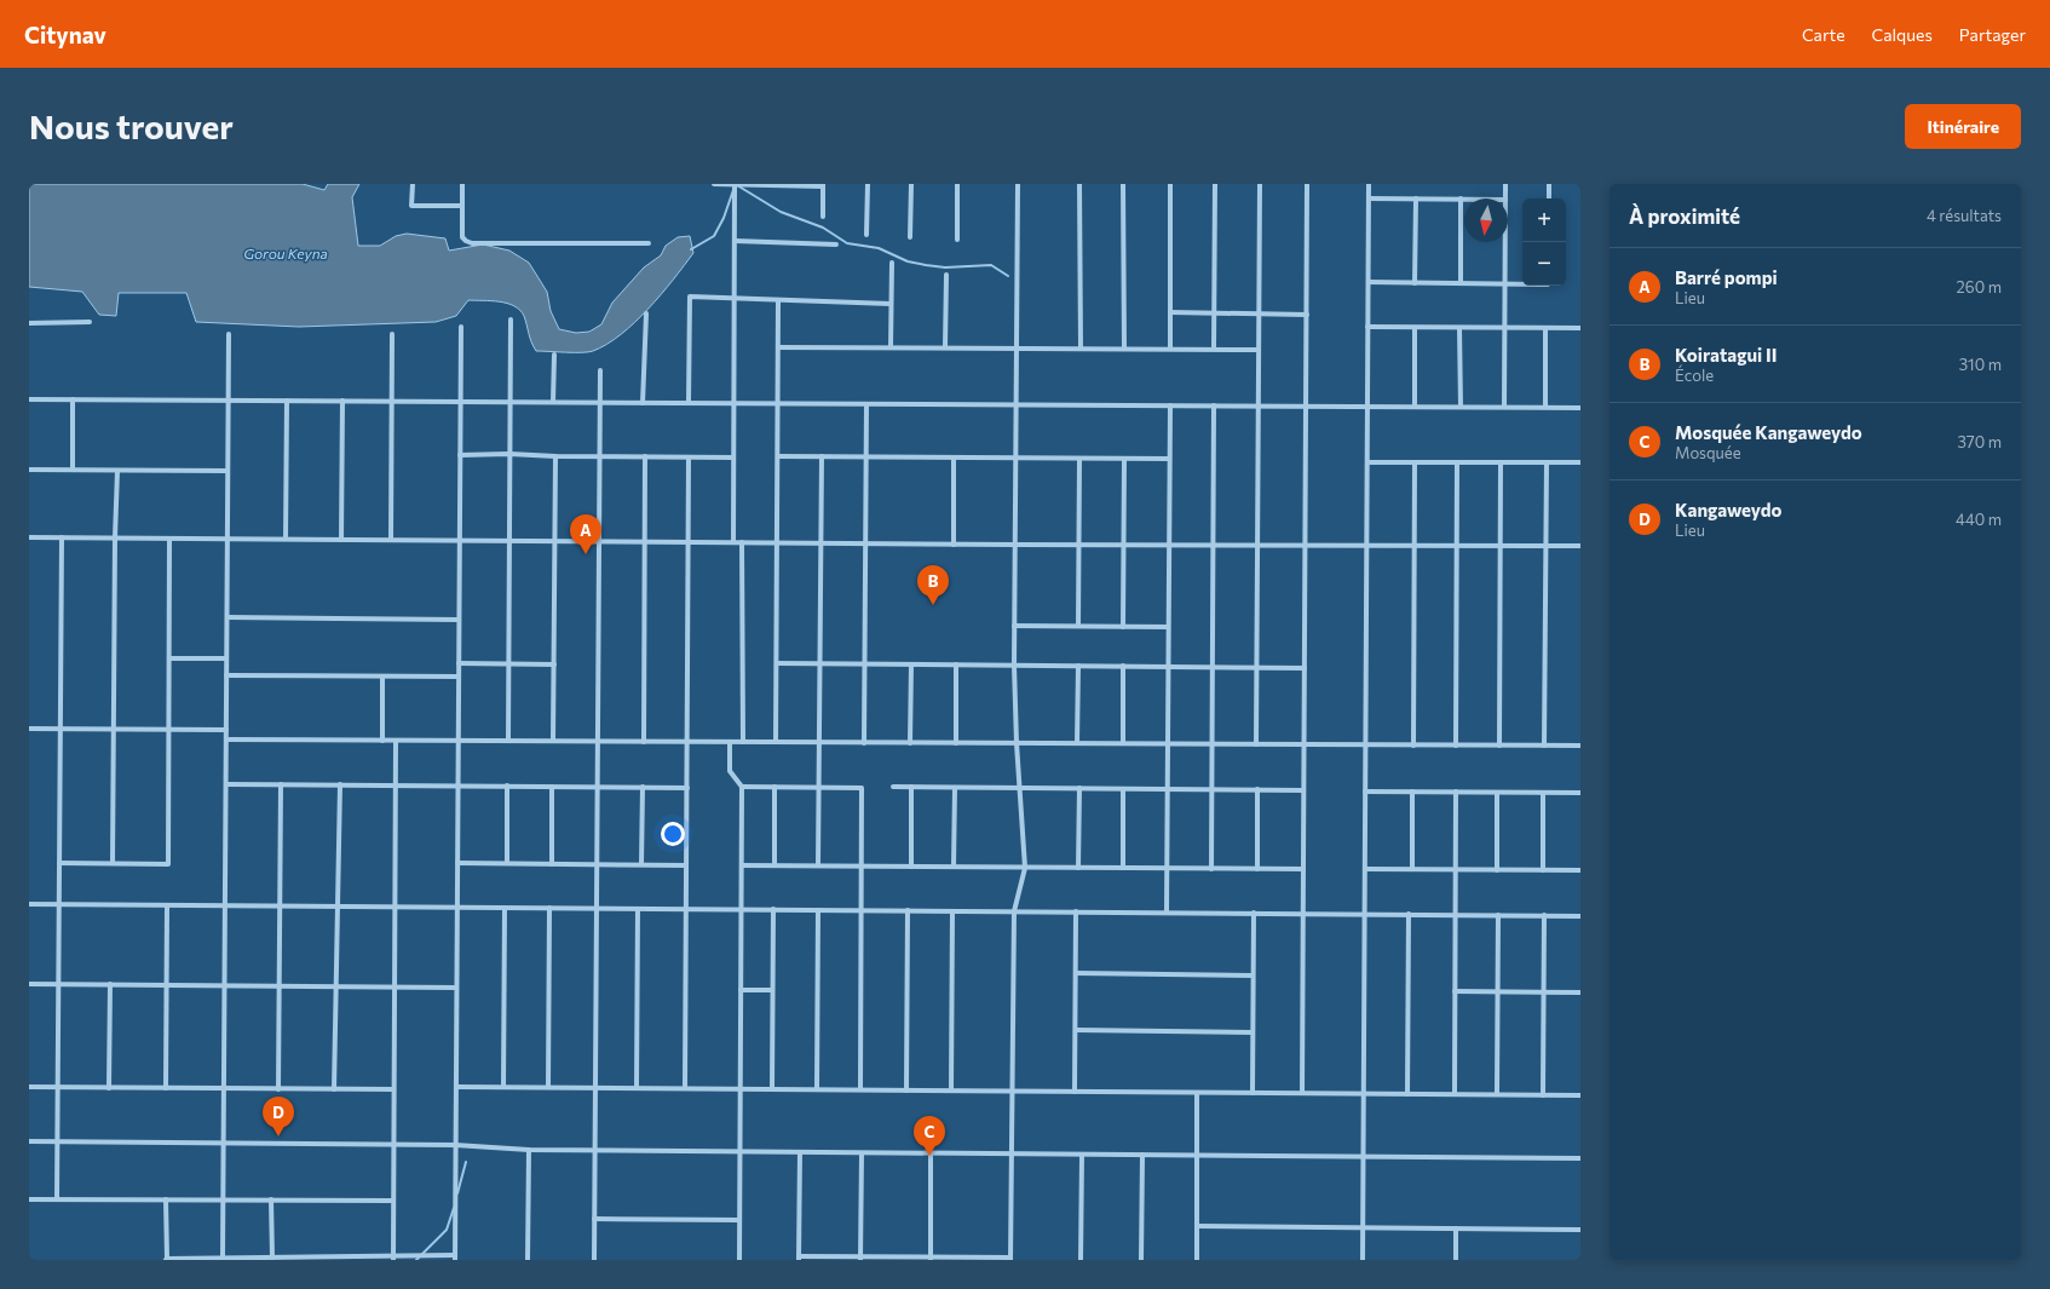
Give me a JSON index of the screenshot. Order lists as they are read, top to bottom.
{
  "water": ["Gorou Keyna"],
  "north": "bottom",
  "page": {
    "header": "Citynav",
    "nav": ["Carte", "Calques", "Partager"],
    "buttons": "Itinéraire",
    "title": "Nous trouver",
    "heading": ["À proximité", "4 résultats"],
    "map_buttons": ["+", "−"],
    "list": [
      {
        "mark": "A",
        "name": "Barré pompi",
        "note": "Lieu",
        "value": "260 m"
      },
      {
        "mark": "B",
        "name": "Koiratagui II",
        "note": "École",
        "value": "310 m"
      },
      {
        "mark": "C",
        "name": "Mosquée Kangaweydo",
        "note": "Mosquée",
        "value": "370 m"
      },
      {
        "mark": "D",
        "name": "Kangaweydo",
        "note": "Lieu",
        "value": "440 m"
      }
    ],
    "pins": [
      "A",
      "B",
      "D",
      "C"
    ]
  }
}
